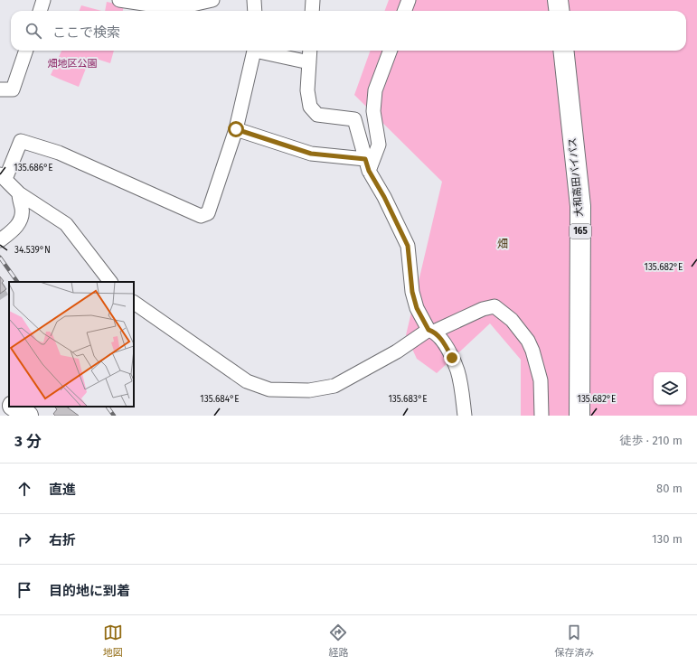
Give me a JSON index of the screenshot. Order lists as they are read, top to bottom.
{
  "streets": {
    "highway": ["大和高田バイパス", "165"]
  },
  "districts": ["畑"],
  "parks": ["畑地区公園"],
  "page": {
    "search": "ここで検索",
    "heading": ["3 分", "徒歩 · 210 m"],
    "list": [
      ["直進", "80 m"],
      ["右折", "130 m"],
      "目的地に到着"
    ],
    "nav": ["地図", "経路", "保存済み"]
  },
  "coordinates": [
    "135.686°E",
    "34.539°N",
    "135.682°E",
    "135.684°E",
    "135.683°E"
  ]
}
